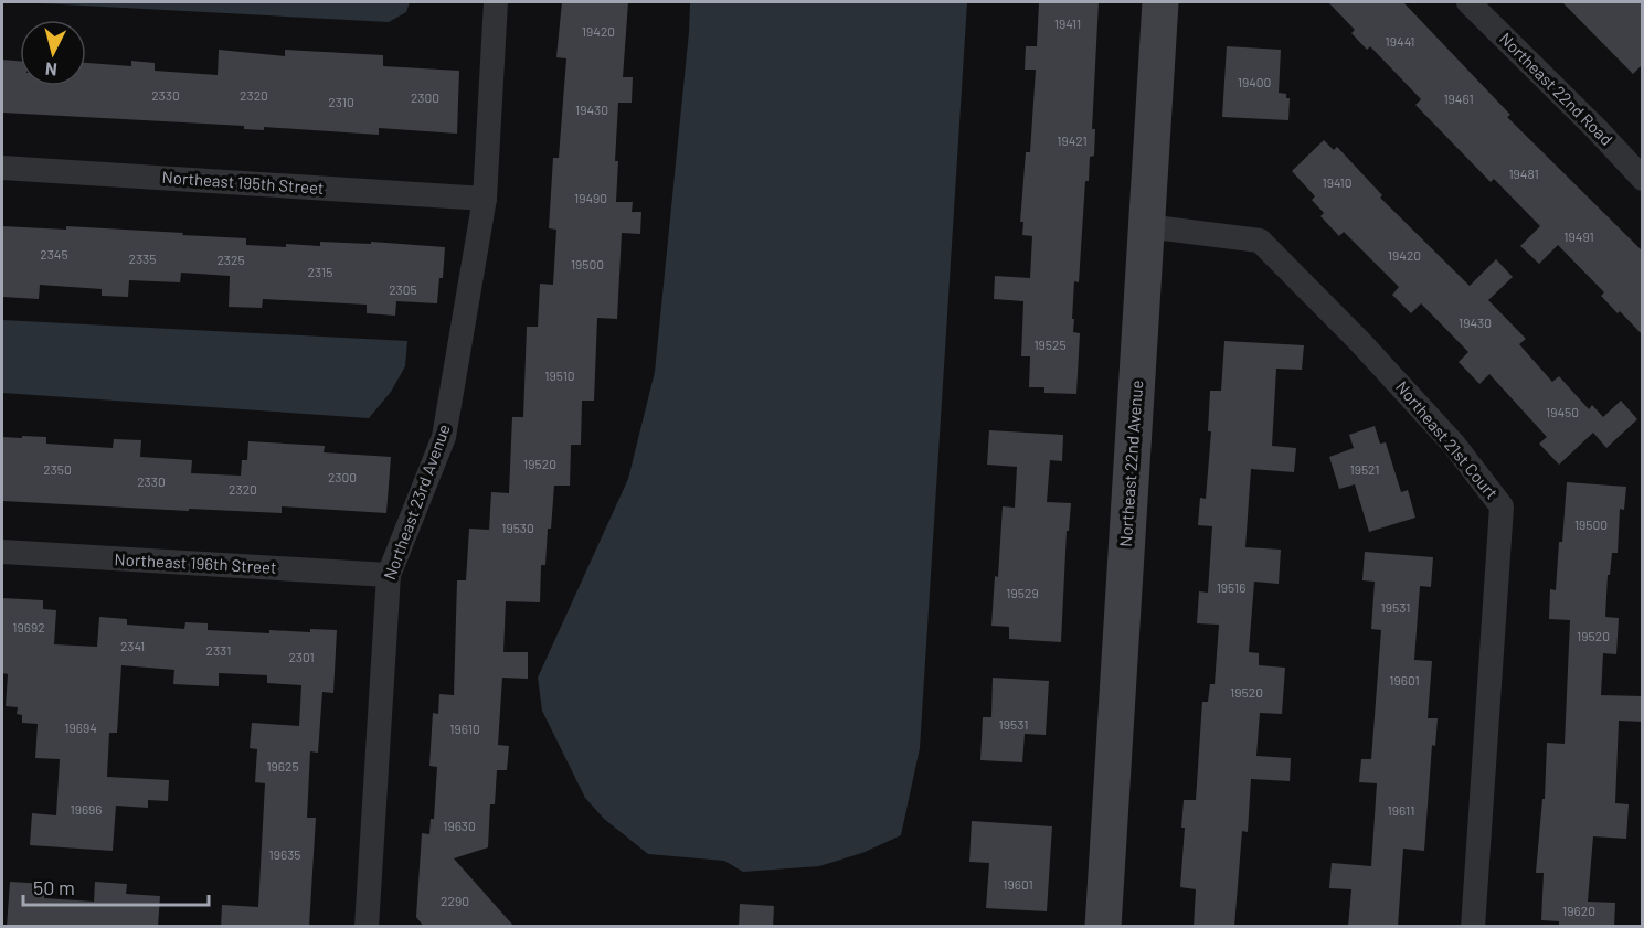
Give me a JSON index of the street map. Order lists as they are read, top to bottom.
{
  "streets": {
    "street": [
      "Northeast 22nd Road",
      "Northeast 195th Street",
      "Northeast 21st Court",
      "Northeast 22nd Avenue",
      "Northeast 23rd Avenue",
      "Northeast 196th Street"
    ]
  },
  "crossings": [
    ["Northeast 195th Street", "Northeast 23rd Avenue"],
    ["Northeast 21st Court", "Northeast 22nd Avenue"],
    ["Northeast 23rd Avenue", "Northeast 196th Street"]
  ],
  "house_numbers": [
    "19411",
    "19420",
    "19441",
    "19400",
    "2330",
    "2320",
    "2300",
    "19461",
    "2310",
    "19430",
    "19421",
    "19481",
    "19410",
    "19490",
    "19491",
    "2345",
    "19420",
    "2335",
    "2325",
    "19500",
    "2315",
    "2305",
    "19430",
    "19525",
    "19510",
    "19450",
    "19520",
    "2350",
    "19521",
    "2300",
    "2330",
    "2320",
    "19500",
    "19530",
    "19516",
    "19529",
    "19531",
    "19692",
    "19520",
    "2341",
    "2331",
    "2301",
    "19601",
    "19520",
    "19531",
    "19694",
    "19610",
    "19625",
    "19696",
    "19611",
    "19630",
    "19635",
    "19601",
    "2290",
    "19620"
  ],
  "scale_bar": "50 m",
  "north": "bottom"
}
